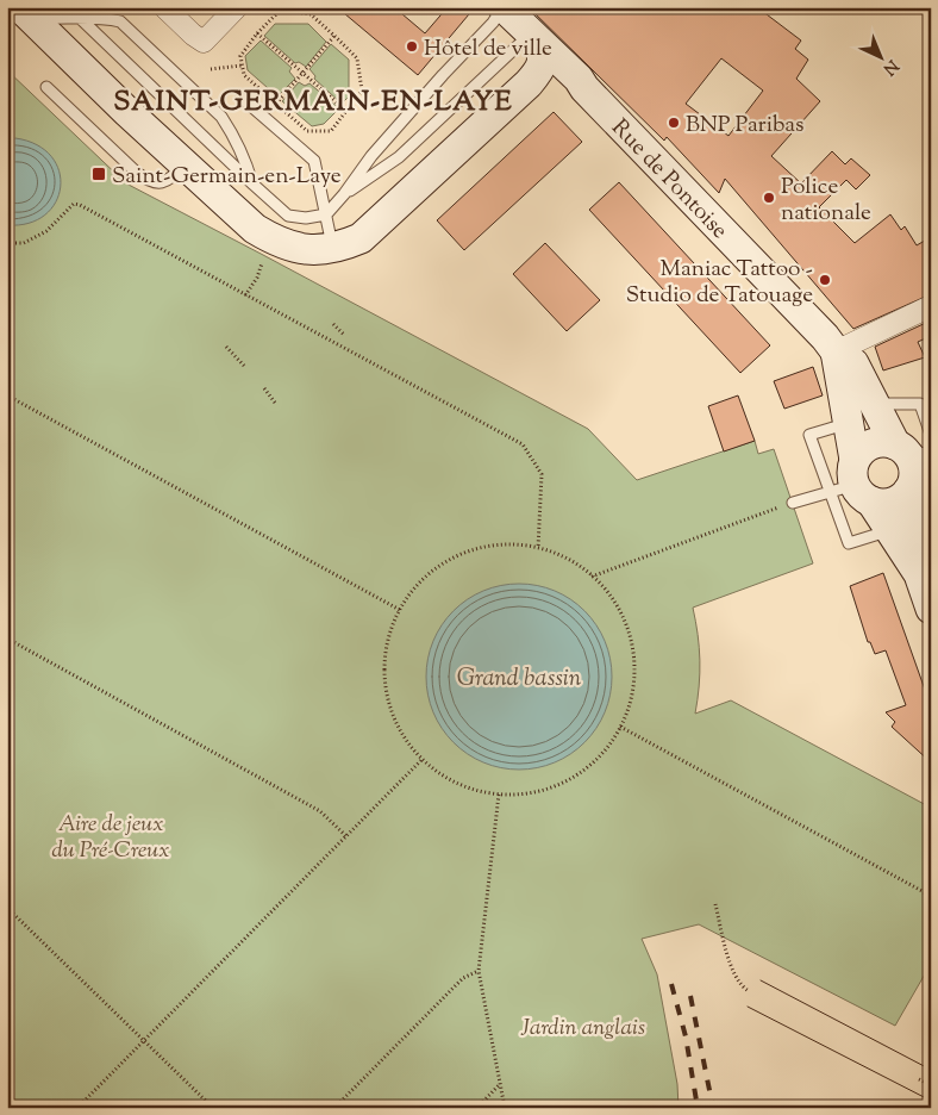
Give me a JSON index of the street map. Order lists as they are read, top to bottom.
{
  "streets": {
    "main road": ["Rue de Pontoise"]
  },
  "districts": ["SAINT-GERMAIN-EN-LAYE"],
  "water": ["Grand bassin"],
  "parks": ["Aire de jeux du Pré-Creux", "Jardin anglais"],
  "places": {
    "other": [
      "Hôtel de ville",
      "BNP Paribas",
      "Police nationale",
      "Maniac Tattoo - Studio de Tatouage"
    ],
    "transit": ["Saint-Germain-en-Laye"]
  },
  "north": "bottom right"
}
